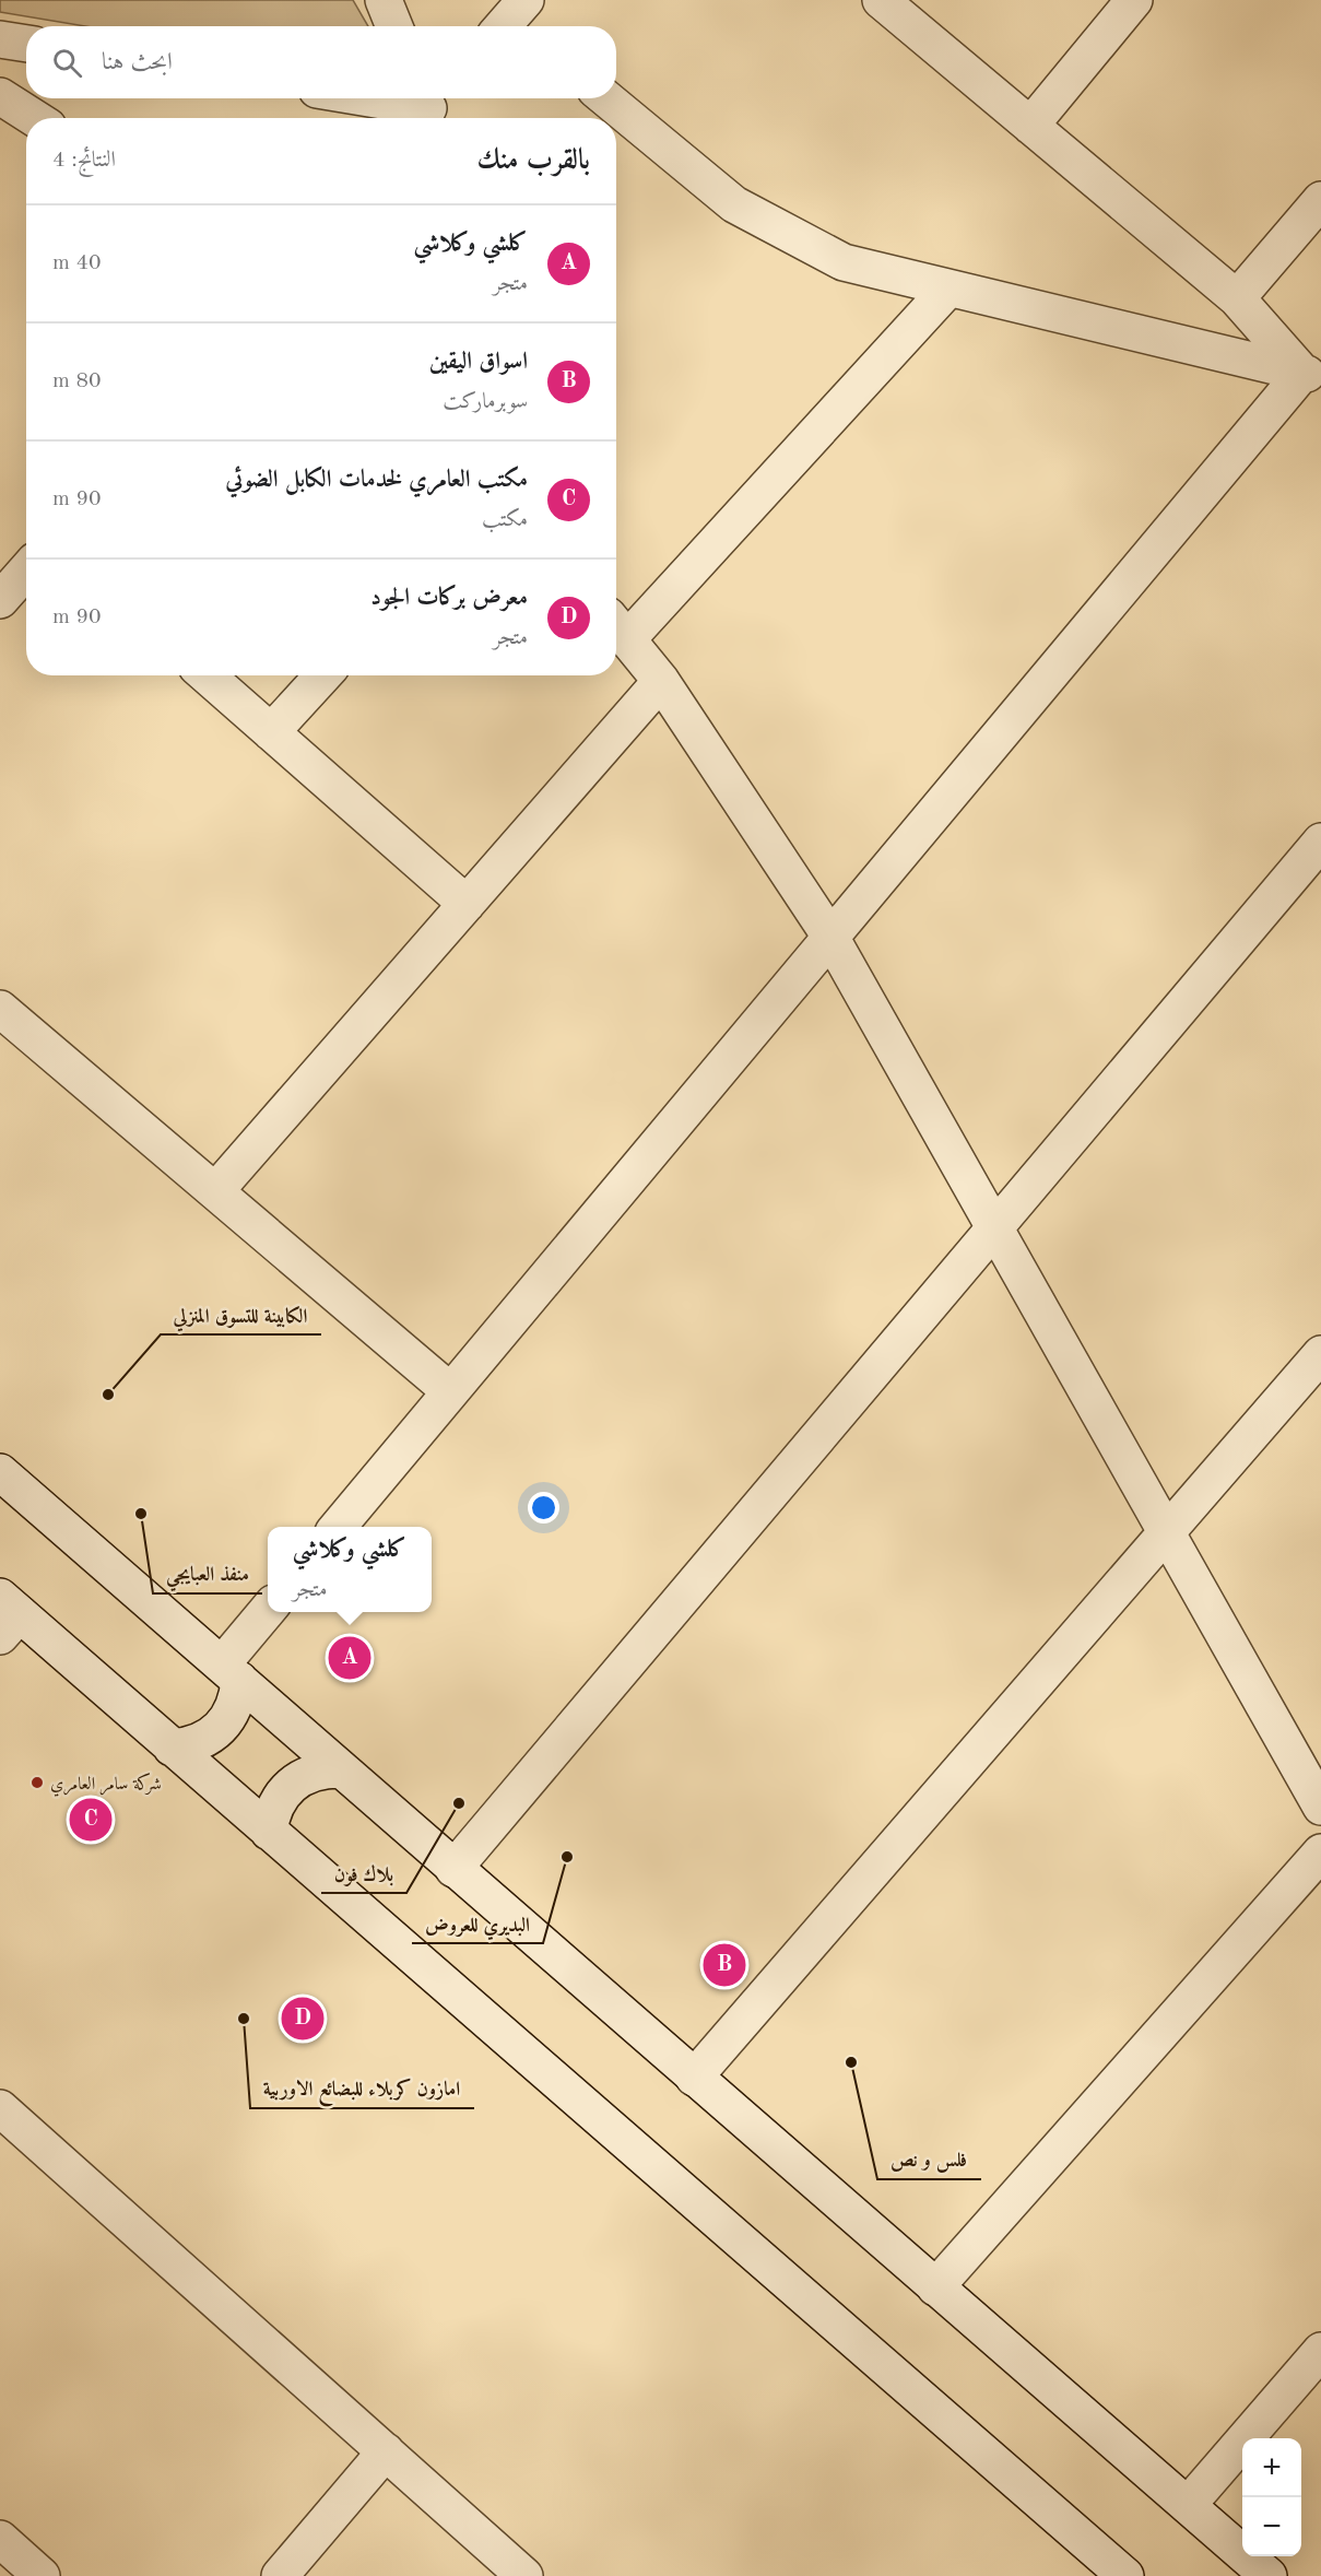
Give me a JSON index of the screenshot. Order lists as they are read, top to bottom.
{
  "places": [
    "الكابينة للتسوق المنزلي",
    "منفذ العبايجي",
    "شركة سامر العامري",
    "بلاك فون",
    "البديري للعروض",
    "امازون كربلاء للبضائع الاوربية",
    "فلس و نص"
  ],
  "page": {
    "search": "ابحث هنا",
    "heading": ["بالقرب منك", "النتائج: 4"],
    "list": [
      {
        "mark": "A",
        "name": "كلشي وكلاشي",
        "note": "متجر",
        "value": "40 m"
      },
      {
        "mark": "B",
        "name": "اسواق اليقين",
        "note": "سوبرماركت",
        "value": "80 m"
      },
      {
        "mark": "C",
        "name": "مكتب العامري لخدمات الكابل الضوئي",
        "note": "مكتب",
        "value": "90 m"
      },
      {
        "mark": "D",
        "name": "معرض بركات الجود",
        "note": "متجر",
        "value": "90 m"
      }
    ],
    "popup": ["كلشي وكلاشي", "متجر"],
    "pins": [
      "A",
      "C",
      "B",
      "D"
    ],
    "map_buttons": ["+", "−"]
  }
}
